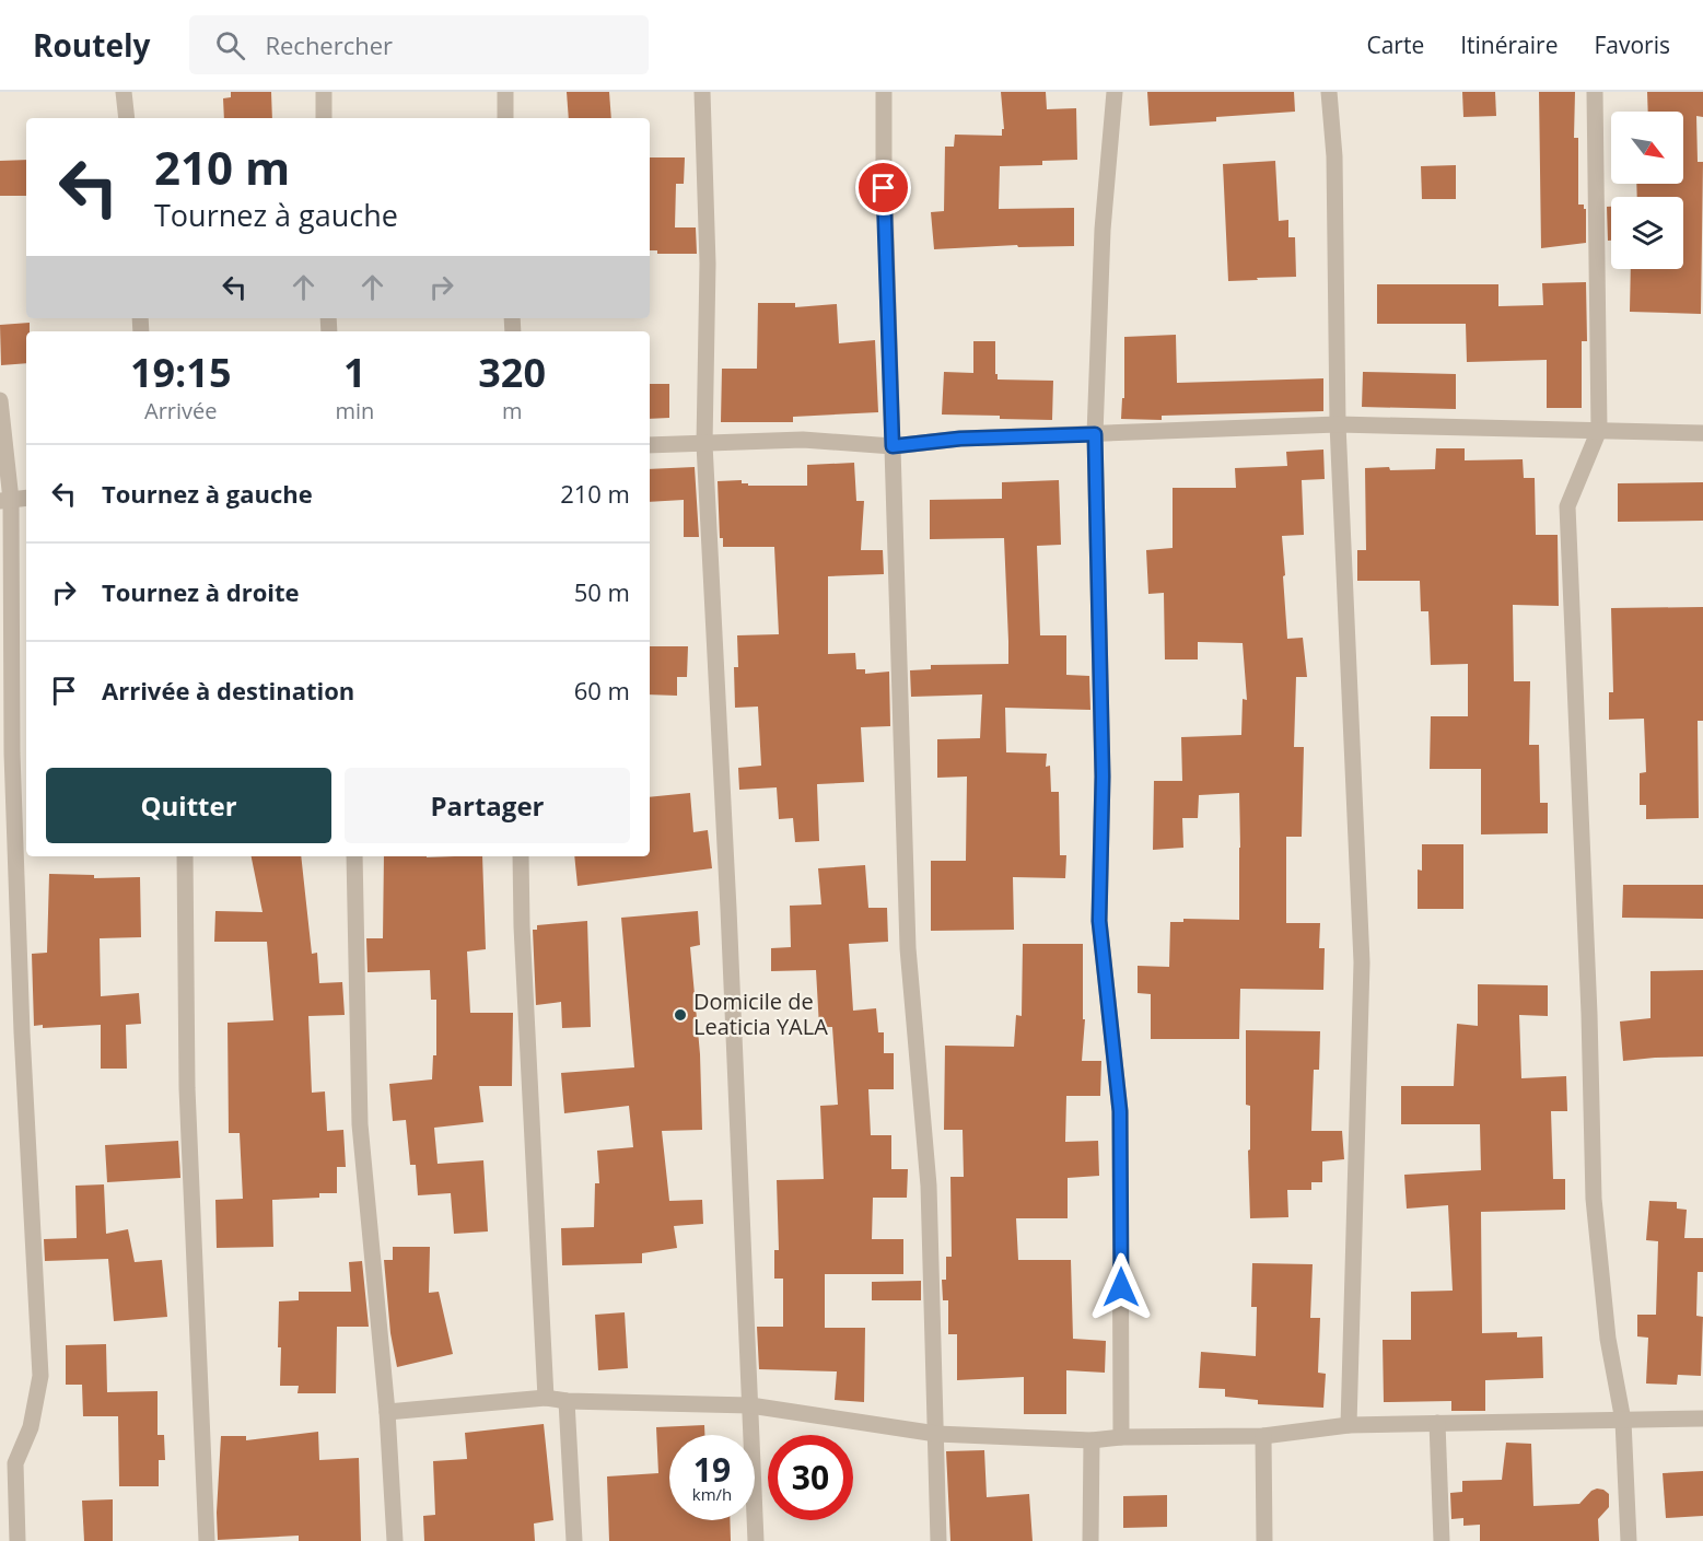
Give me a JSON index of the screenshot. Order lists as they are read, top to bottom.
{
  "places": ["Domicile de Leaticia YALA"],
  "north": "bottom right",
  "page": {
    "header": "Routely",
    "search": "Rechercher",
    "nav": ["Carte", "Itinéraire", "Favoris"],
    "turn": ["210 m", "Tournez à gauche"],
    "eta": [
      "19:15",
      "Arrivée",
      "1",
      "min",
      "320",
      "m"
    ],
    "list": [
      {
        "name": "Tournez à gauche",
        "value": "210 m"
      },
      {
        "name": "Tournez à droite",
        "value": "50 m"
      },
      {
        "name": "Arrivée à destination",
        "value": "60 m"
      }
    ],
    "buttons": ["Quitter", "Partager"],
    "speed": "19 km/h",
    "limit": "30"
  }
}
